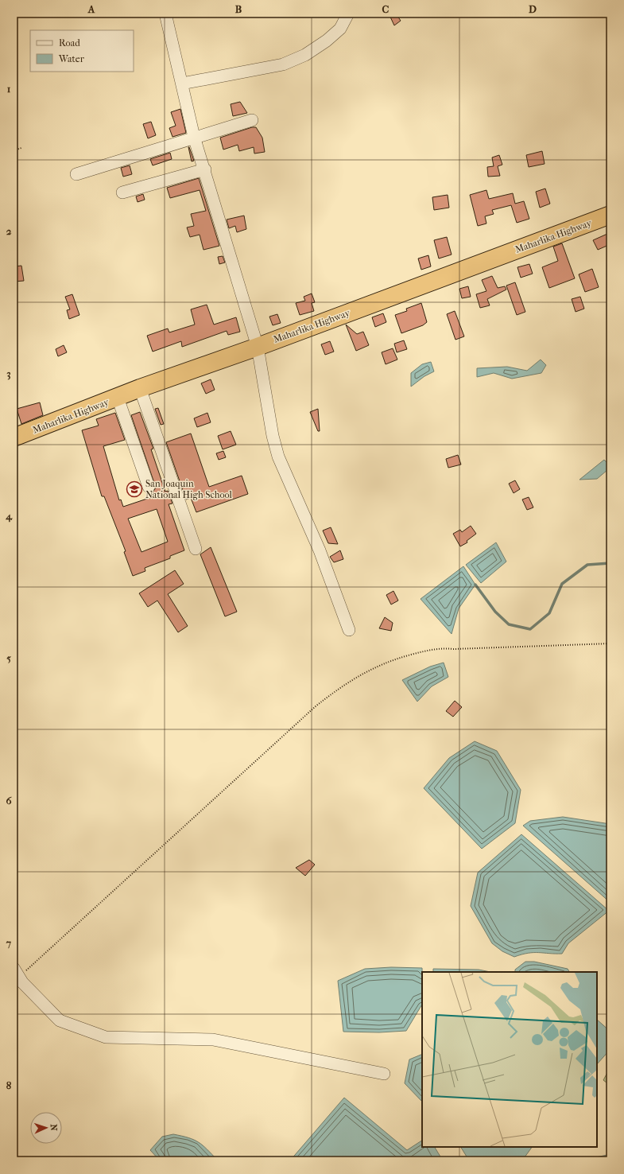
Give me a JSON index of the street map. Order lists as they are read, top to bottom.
{
  "streets": {
    "highway": ["Maharlika Highway"]
  },
  "places": {
    "school or university": ["San Joaquin National High School"]
  },
  "legend": ["Road", "Water"],
  "north": "right",
  "grid": {
    "columns": [
      "A",
      "B",
      "C",
      "D"
    ],
    "rows": [
      "1",
      "2",
      "3",
      "4",
      "5",
      "6",
      "7",
      "8"
    ]
  }
}
